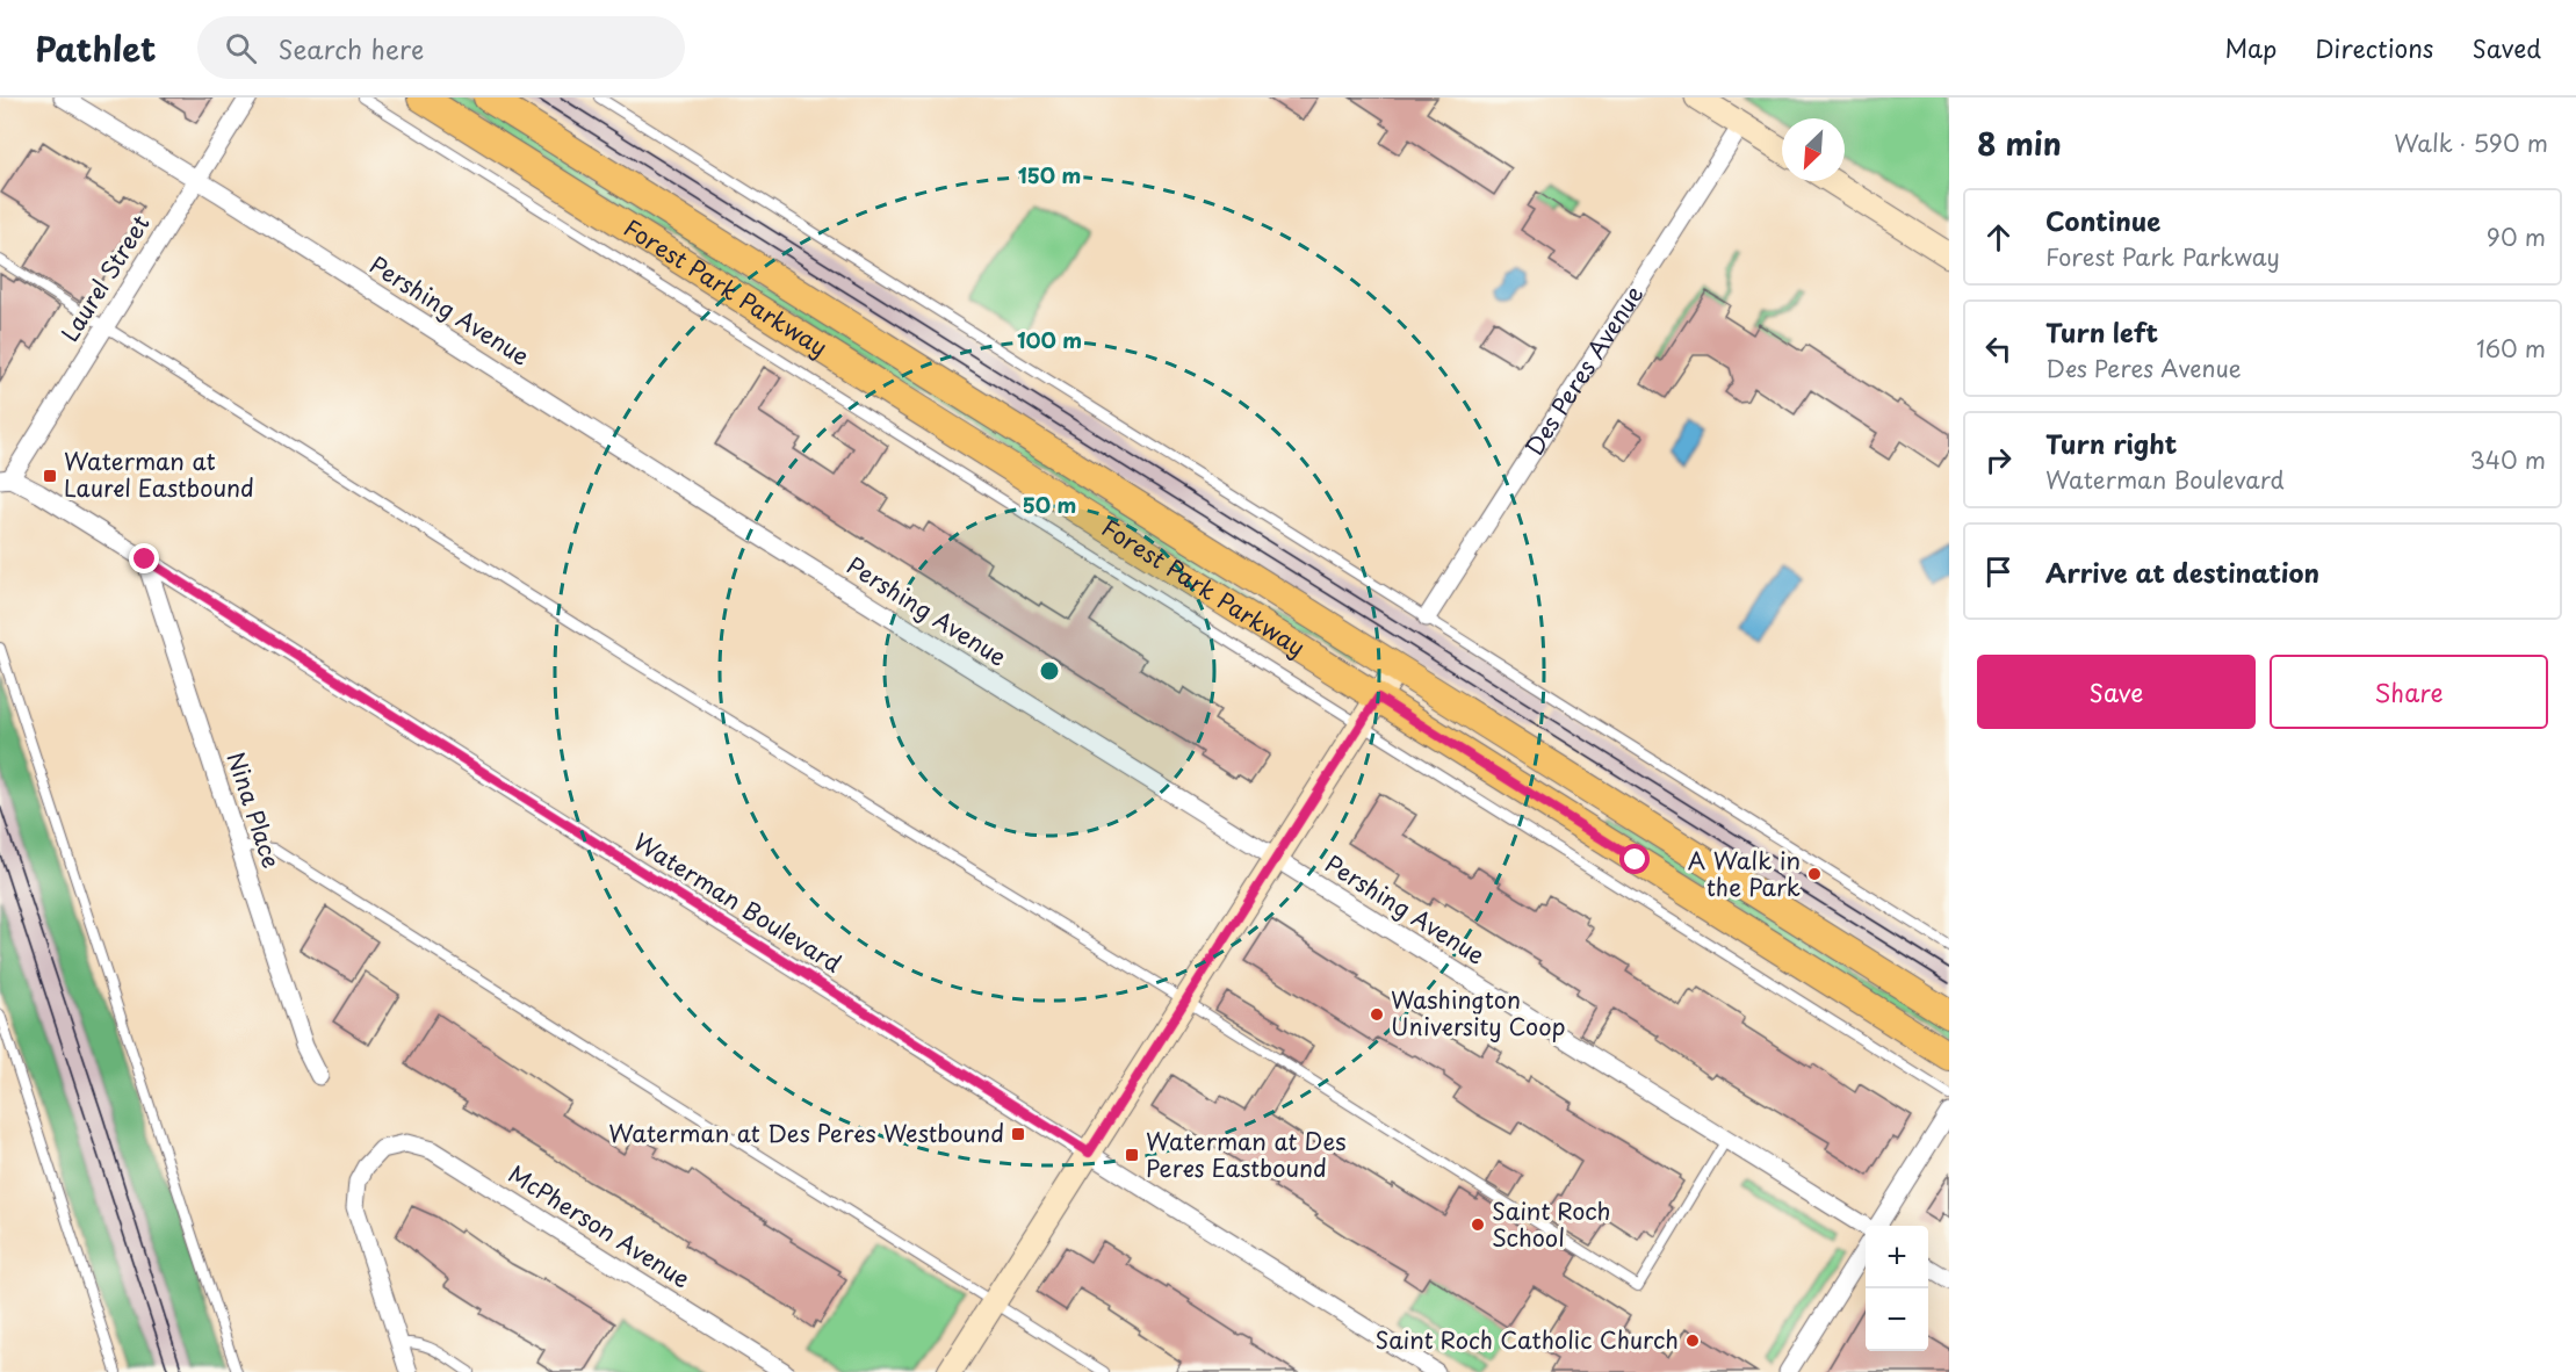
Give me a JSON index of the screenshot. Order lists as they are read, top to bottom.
{
  "streets": {
    "main road": ["Forest Park Parkway"],
    "street": [
      "Laurel Street",
      "Pershing Avenue",
      "Des Peres Avenue",
      "Nina Place",
      "Waterman Boulevard",
      "McPherson Avenue"
    ]
  },
  "crossings": [
    ["Laurel Street", "Pershing Avenue"],
    ["Laurel Street", "Waterman Boulevard"],
    ["Nina Place", "Waterman Boulevard"]
  ],
  "places": {
    "transit": ["Waterman at Laurel Eastbound", "Waterman at Des Peres Westbound", "Waterman at Des Peres Eastbound"],
    "other": [
      "A Walk in the Park",
      "Washington University Coop",
      "Saint Roch School",
      "Saint Roch Catholic Church"
    ]
  },
  "north": "bottom left",
  "page": {
    "header": "Pathlet",
    "search": "Search here",
    "nav": ["Map", "Directions", "Saved"],
    "heading": ["8 min", "Walk · 590 m"],
    "list": [
      ["Continue", "Forest Park Parkway", "90 m"],
      ["Turn left", "Des Peres Avenue", "160 m"],
      ["Turn right", "Waterman Boulevard", "340 m"],
      "Arrive at destination"
    ],
    "buttons": ["Save", "Share"],
    "map_buttons": ["+", "−"]
  },
  "rings": ["150 m", "100 m", "50 m"]
}
